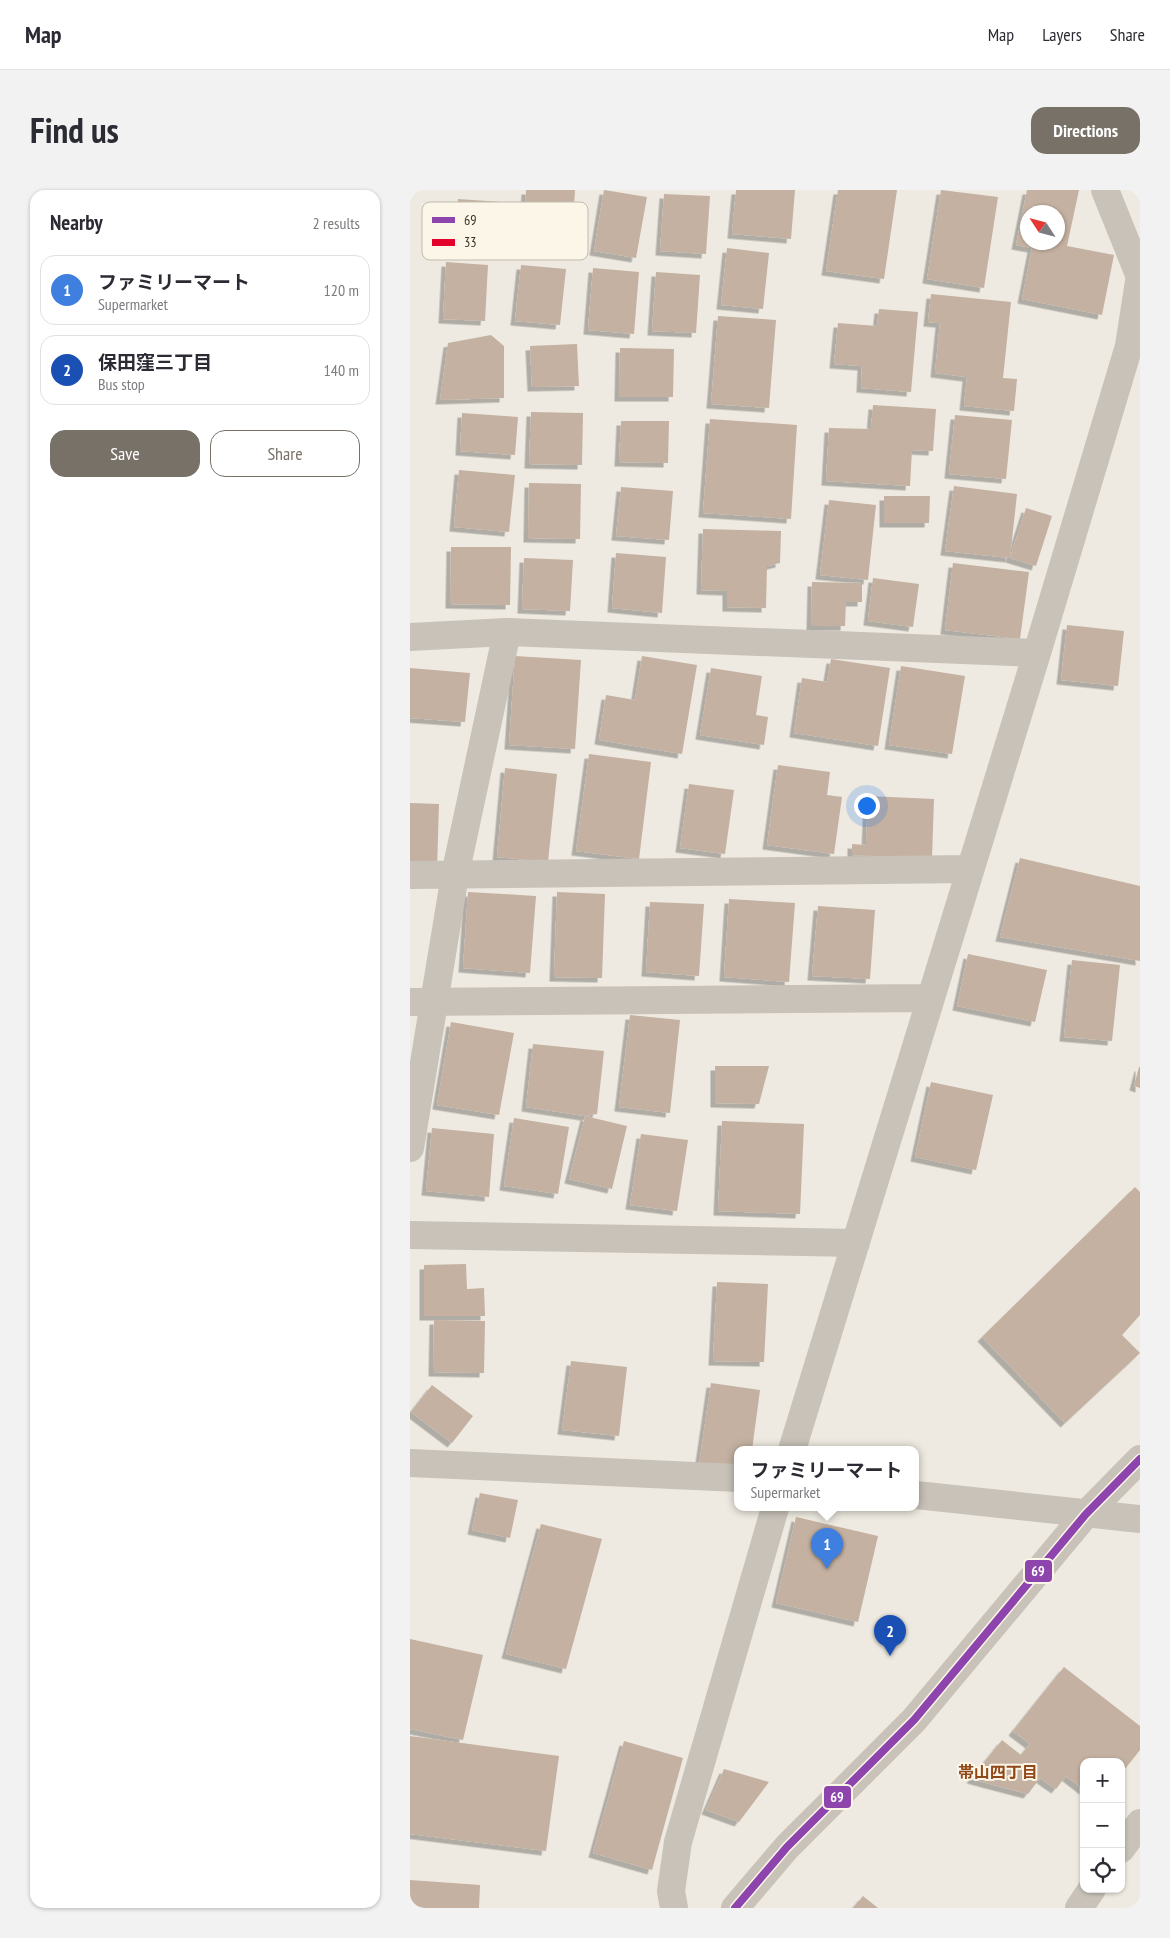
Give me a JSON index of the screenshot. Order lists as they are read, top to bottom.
{
  "districts": ["帯山四丁目"],
  "lines": ["transit line 69"],
  "legend": ["69", "33"],
  "north": "top left",
  "page": {
    "header": "Map",
    "nav": ["Map", "Layers", "Share"],
    "title": "Find us",
    "buttons": [
      "Directions",
      ["Save", "Share"]
    ],
    "heading": ["Nearby", "2 results"],
    "list": [
      {
        "mark": "1",
        "name": "ファミリーマート",
        "note": "Supermarket",
        "value": "120 m"
      },
      {
        "mark": "2",
        "name": "保田窪三丁目",
        "note": "Bus stop",
        "value": "140 m"
      }
    ],
    "popup": ["ファミリーマート", "Supermarket"],
    "pins": ["1", "2"],
    "map_buttons": ["+", "−"]
  }
}
